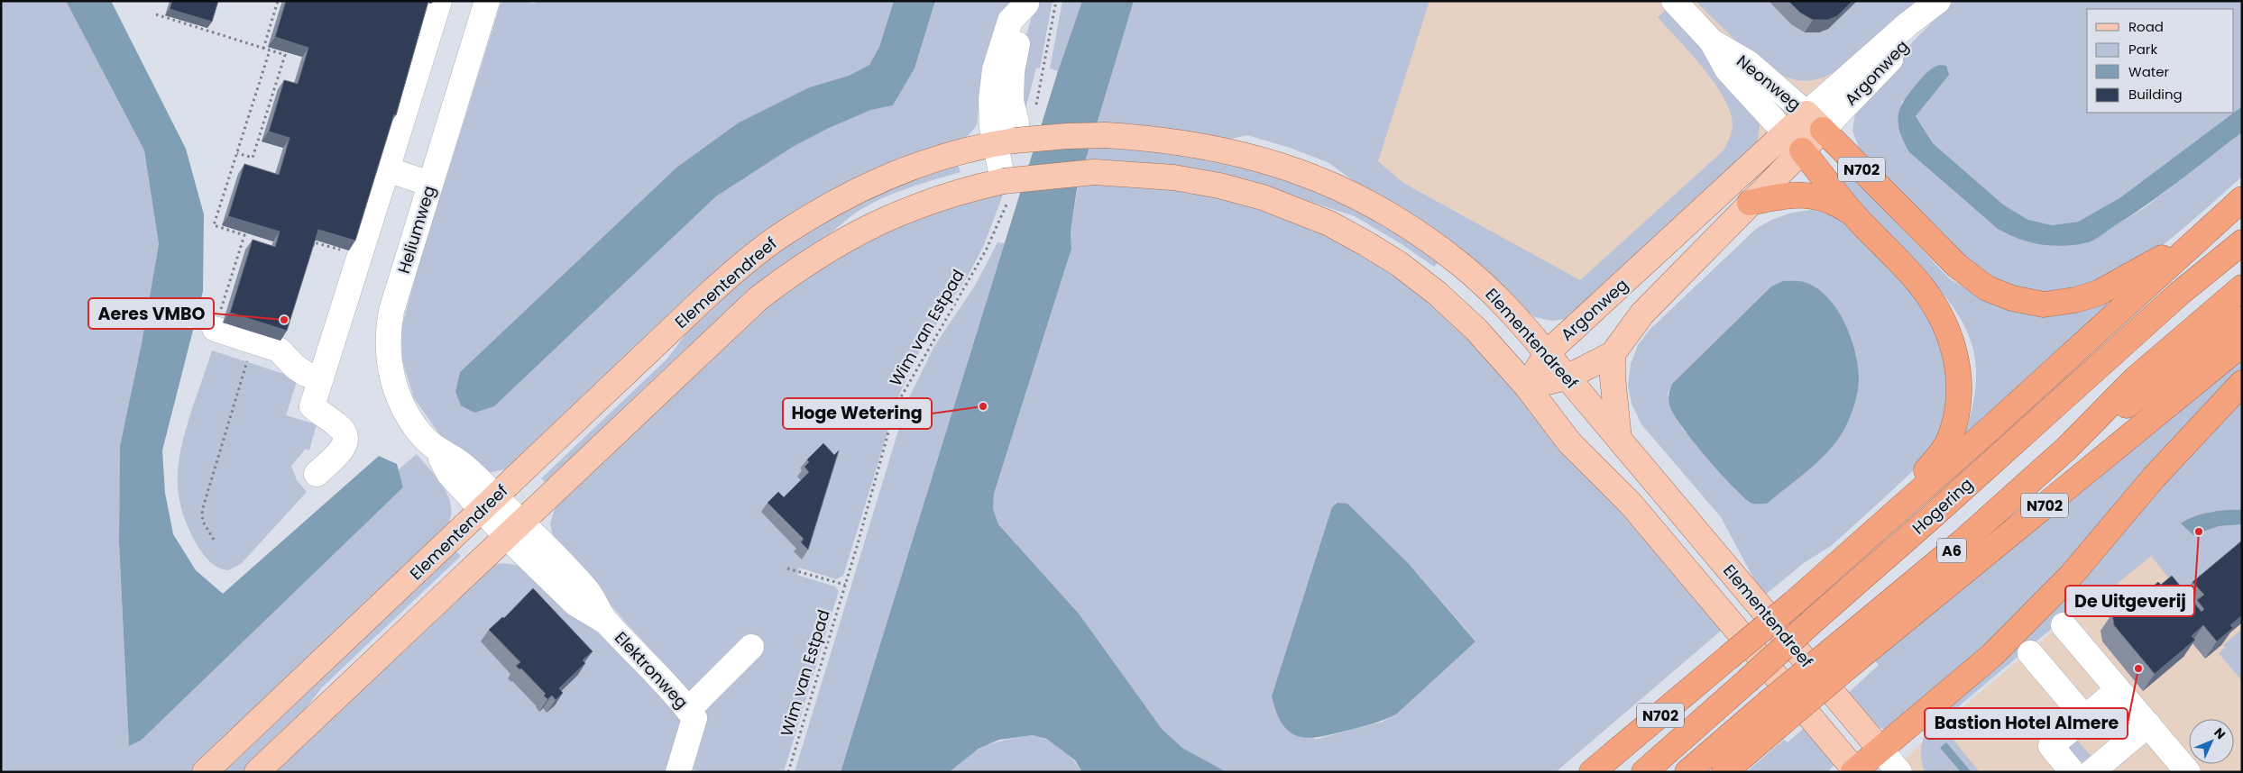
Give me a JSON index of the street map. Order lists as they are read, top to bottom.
{
  "streets": {
    "highway": ["N702", "Hogering", "A6"],
    "main road": ["Argonweg", "Elementendreef"],
    "street": ["Neonweg", "Heliumweg", "Elektronweg"],
    "path": ["Wim van Estpad"]
  },
  "crossings": [
    ["Argonweg", "Neonweg"],
    ["Argonweg", "N702"],
    ["Argonweg", "Elementendreef"],
    ["Neonweg", "N702"],
    ["N702", "A6"],
    ["Heliumweg", "Elementendreef"],
    ["Heliumweg", "Elektronweg"],
    ["Elementendreef", "Wim van Estpad"],
    ["Elementendreef", "Elektronweg"]
  ],
  "places": [
    "Aeres VMBO",
    "Hoge Wetering",
    "De Uitgeverij",
    "Bastion Hotel Almere"
  ],
  "legend": [
    "Road",
    "Park",
    "Water",
    "Building"
  ],
  "north": "top right"
}
